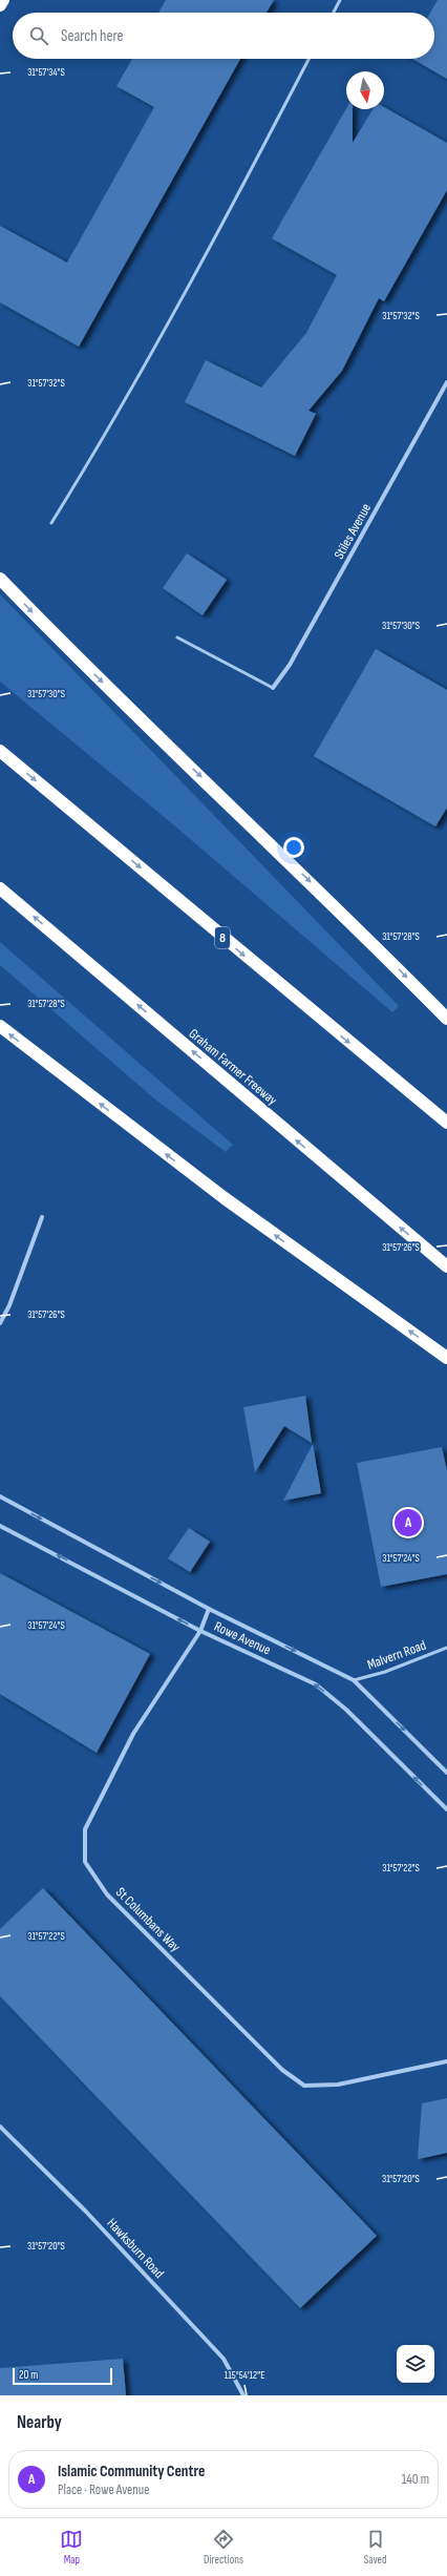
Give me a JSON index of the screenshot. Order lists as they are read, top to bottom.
{
  "streets": {
    "highway": ["8", "Graham Farmer Freeway"],
    "street": [
      "Stiles Avenue",
      "Rowe Avenue",
      "St Columbans Way",
      "Hawksburn Road"
    ],
    "lane": ["Malvern Road"]
  },
  "crossings": [
    ["Rowe Avenue", "Malvern Road"],
    ["Rowe Avenue", "St Columbans Way"]
  ],
  "scale_bar": "20 m",
  "north": "bottom",
  "page": {
    "search": "Search here",
    "pins": "A",
    "scale": "20 m",
    "heading": "Nearby",
    "list": [
      {
        "mark": "A",
        "name": "Islamic Community Centre",
        "note": "Place · Rowe Avenue",
        "value": "140 m"
      }
    ],
    "nav": ["Map", "Directions", "Saved"]
  },
  "coordinates": [
    "31°57'34\"S",
    "31°57'32\"S",
    "31°57'30\"S",
    "31°57'28\"S",
    "31°57'26\"S",
    "31°57'24\"S",
    "31°57'22\"S",
    "31°57'20\"S",
    "115°54'12\"E"
  ]
}
